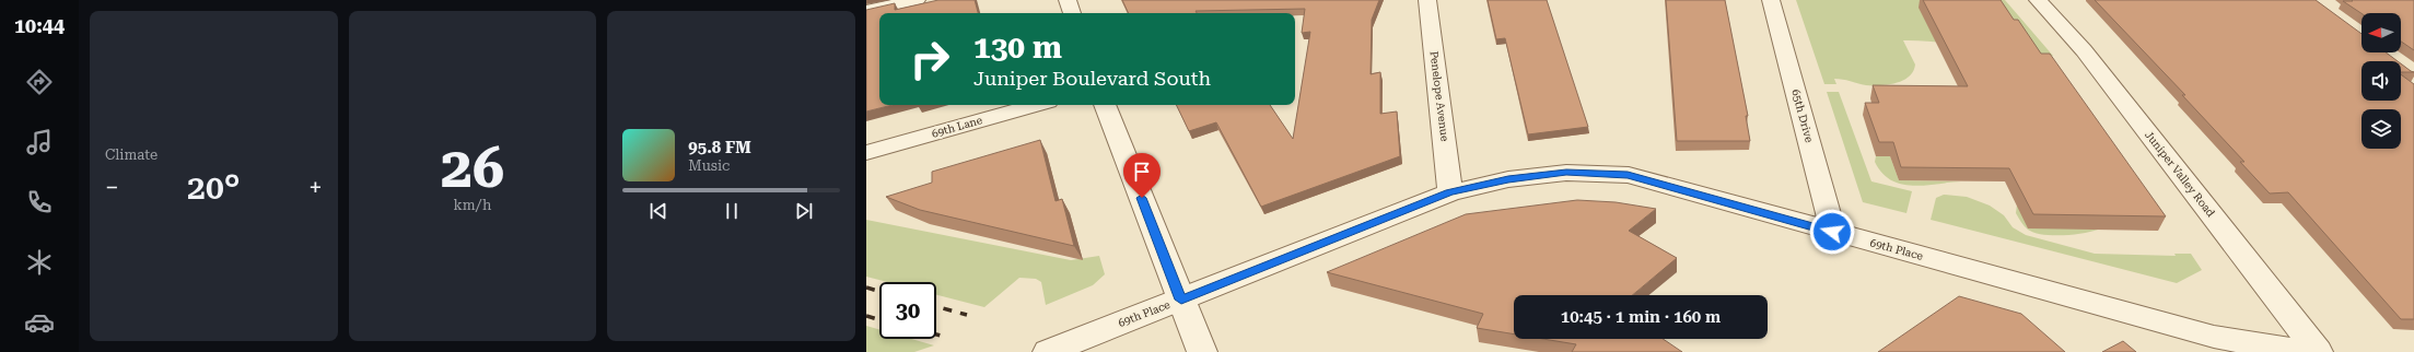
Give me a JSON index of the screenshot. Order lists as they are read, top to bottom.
{
  "streets": {
    "street": [
      "Penelope Avenue",
      "65th Drive",
      "69th Lane",
      "Juniper Valley Road",
      "69th Place"
    ]
  },
  "crossings": [
    ["Penelope Avenue", "69th Place"],
    ["65th Drive", "69th Place"]
  ],
  "north": "left",
  "page": {
    "tabs": "10:44",
    "tile": [
      "Climate",
      ["26", "km/h"]
    ],
    "turn": ["130 m", "Juniper Boulevard South"],
    "song": ["95.8 FM", "Music"],
    "heat": ["−", "20°", "+"],
    "limit": "30",
    "trip": "10:45 · 1 min · 160 m"
  }
}
